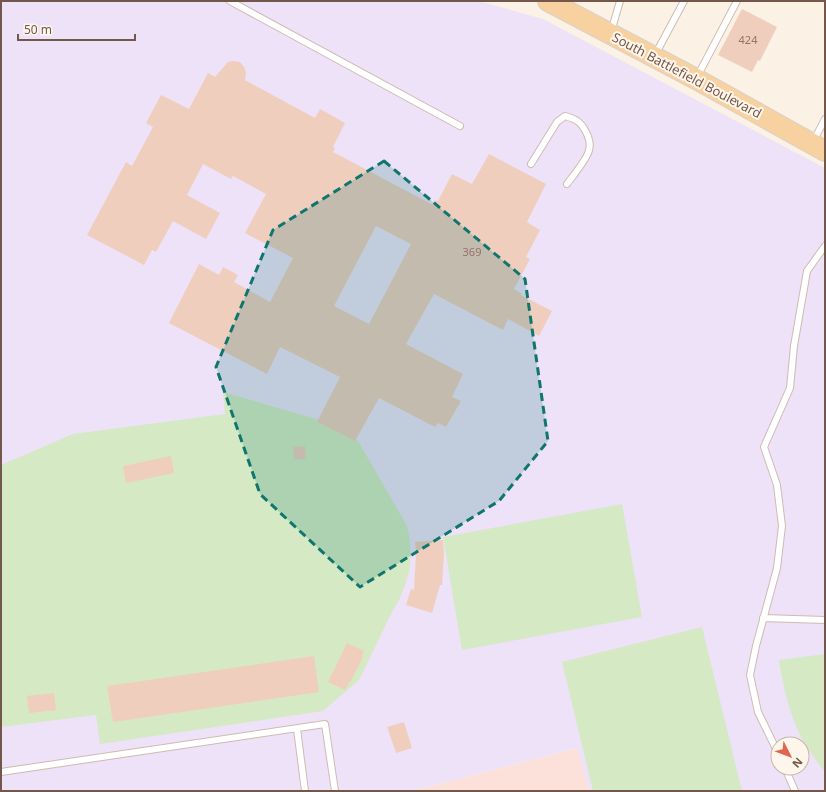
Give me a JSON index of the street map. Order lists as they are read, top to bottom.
{
  "streets": {
    "main road": ["South Battlefield Boulevard"]
  },
  "house_numbers": ["424", "369"],
  "scale_bar": "50 m",
  "north": "bottom right"
}
